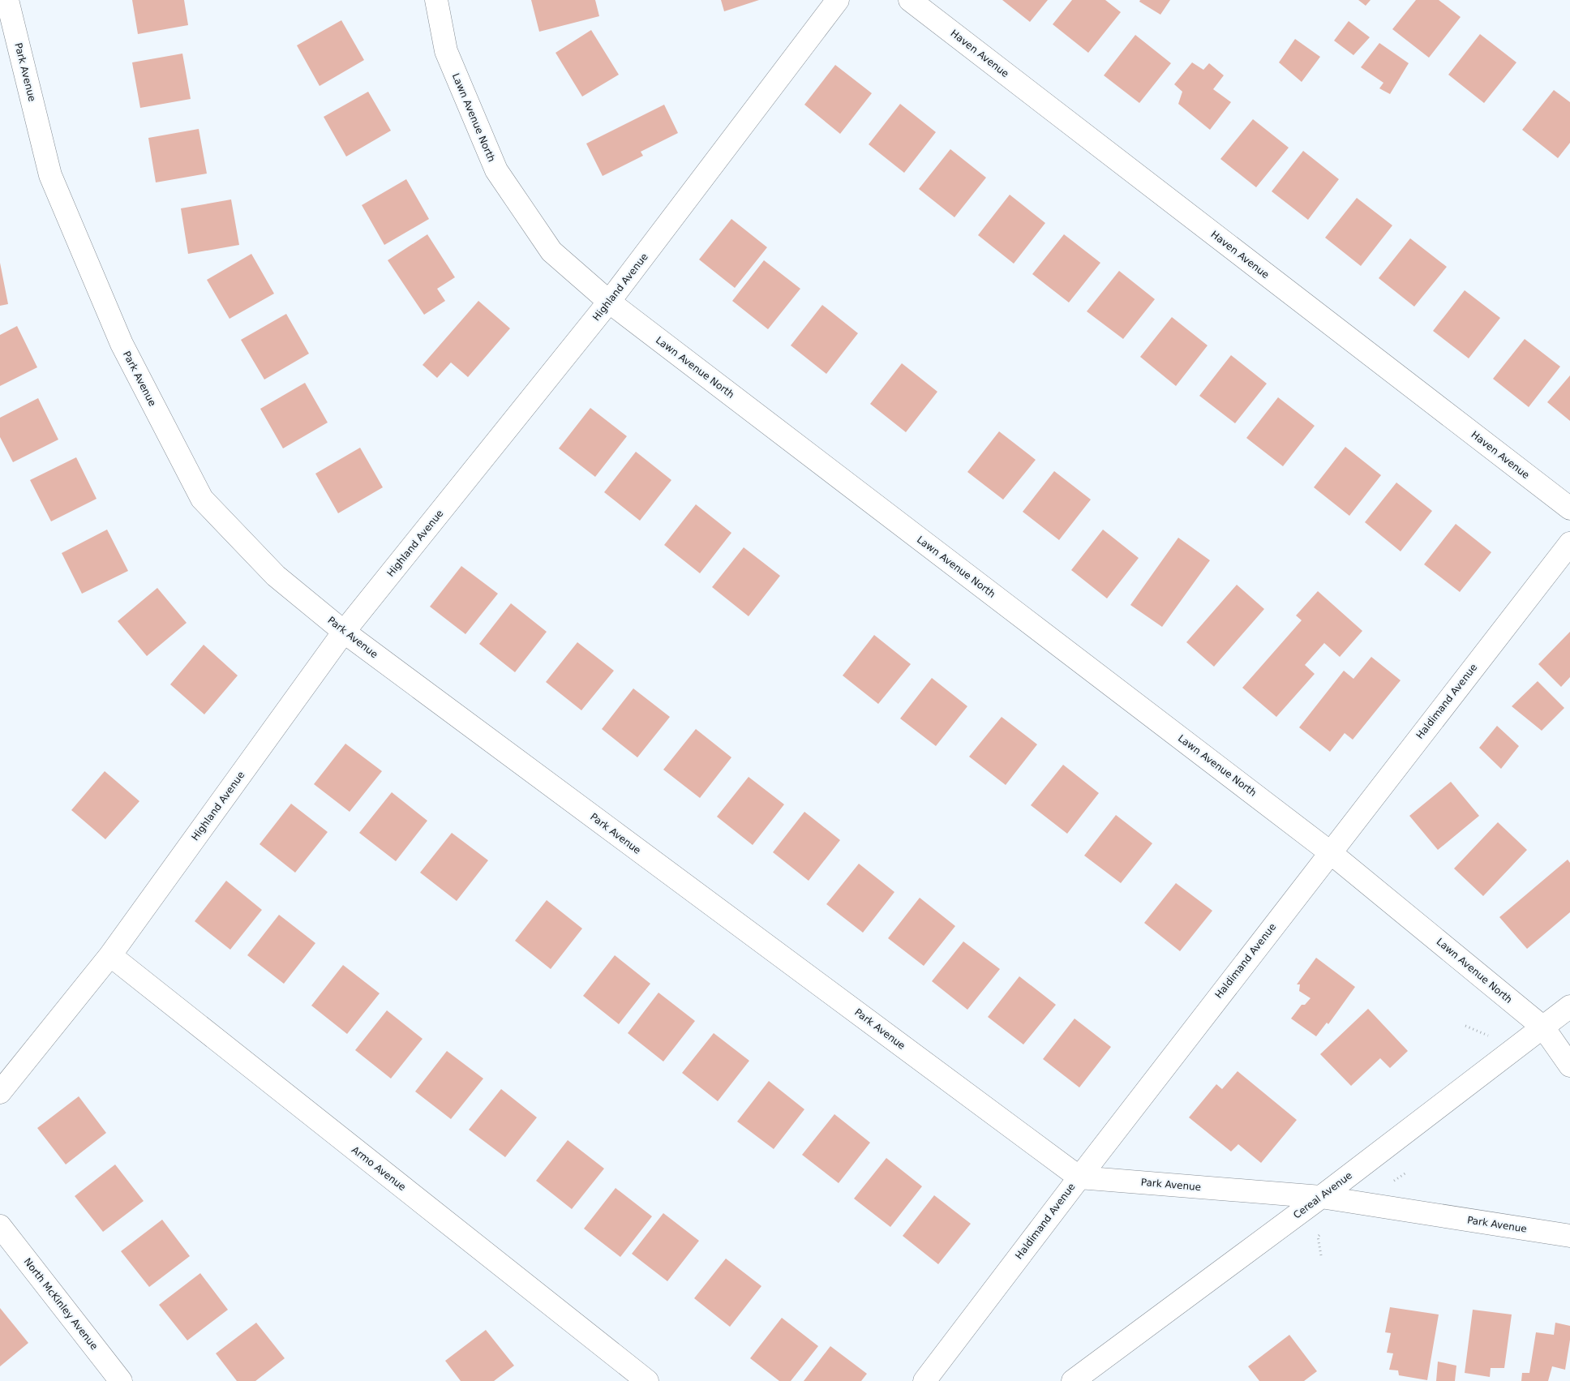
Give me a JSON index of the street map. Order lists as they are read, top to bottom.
{
  "streets": {
    "street": [
      "Haven Avenue",
      "Park Avenue",
      "Lawn Avenue North",
      "Highland Avenue",
      "Haldimand Avenue",
      "Armo Avenue",
      "Cereal Avenue",
      "North McKinley Avenue"
    ]
  },
  "crossings": [
    ["Park Avenue", "Highland Avenue"],
    ["Park Avenue", "Haldimand Avenue"],
    ["Park Avenue", "Cereal Avenue"],
    ["Lawn Avenue North", "Highland Avenue"],
    ["Lawn Avenue North", "Haldimand Avenue"],
    ["Lawn Avenue North", "Cereal Avenue"],
    ["Highland Avenue", "Armo Avenue"]
  ]
}
